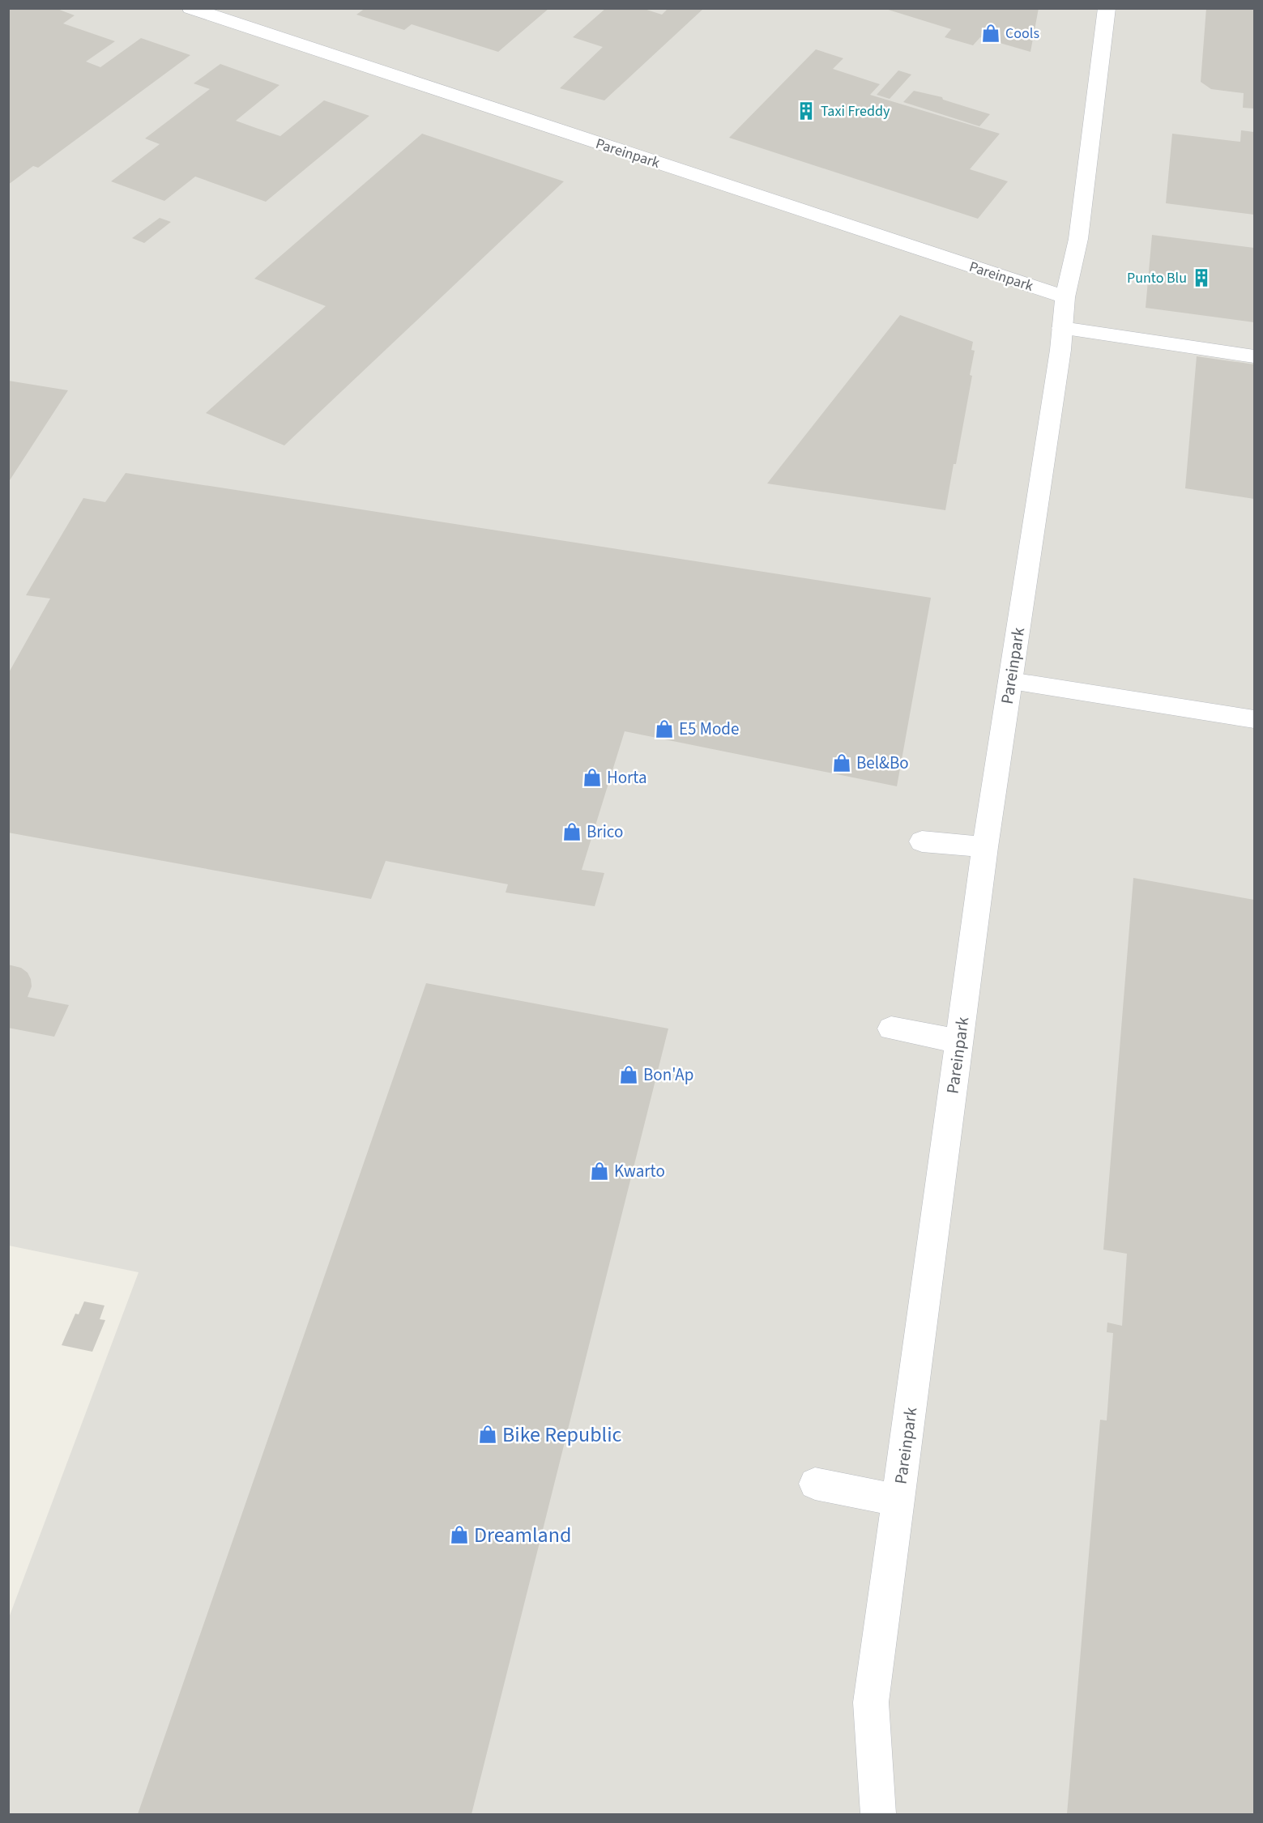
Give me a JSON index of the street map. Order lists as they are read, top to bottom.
{
  "streets": {
    "street": ["Pareinpark"]
  },
  "places": {
    "shop": [
      "Cools",
      "E5 Mode",
      "Bel&Bo",
      "Horta",
      "Brico",
      "Bon'Ap",
      "Kwarto",
      "Bike Republic",
      "Dreamland"
    ],
    "building": ["Taxi Freddy", "Punto Blu"]
  }
}
